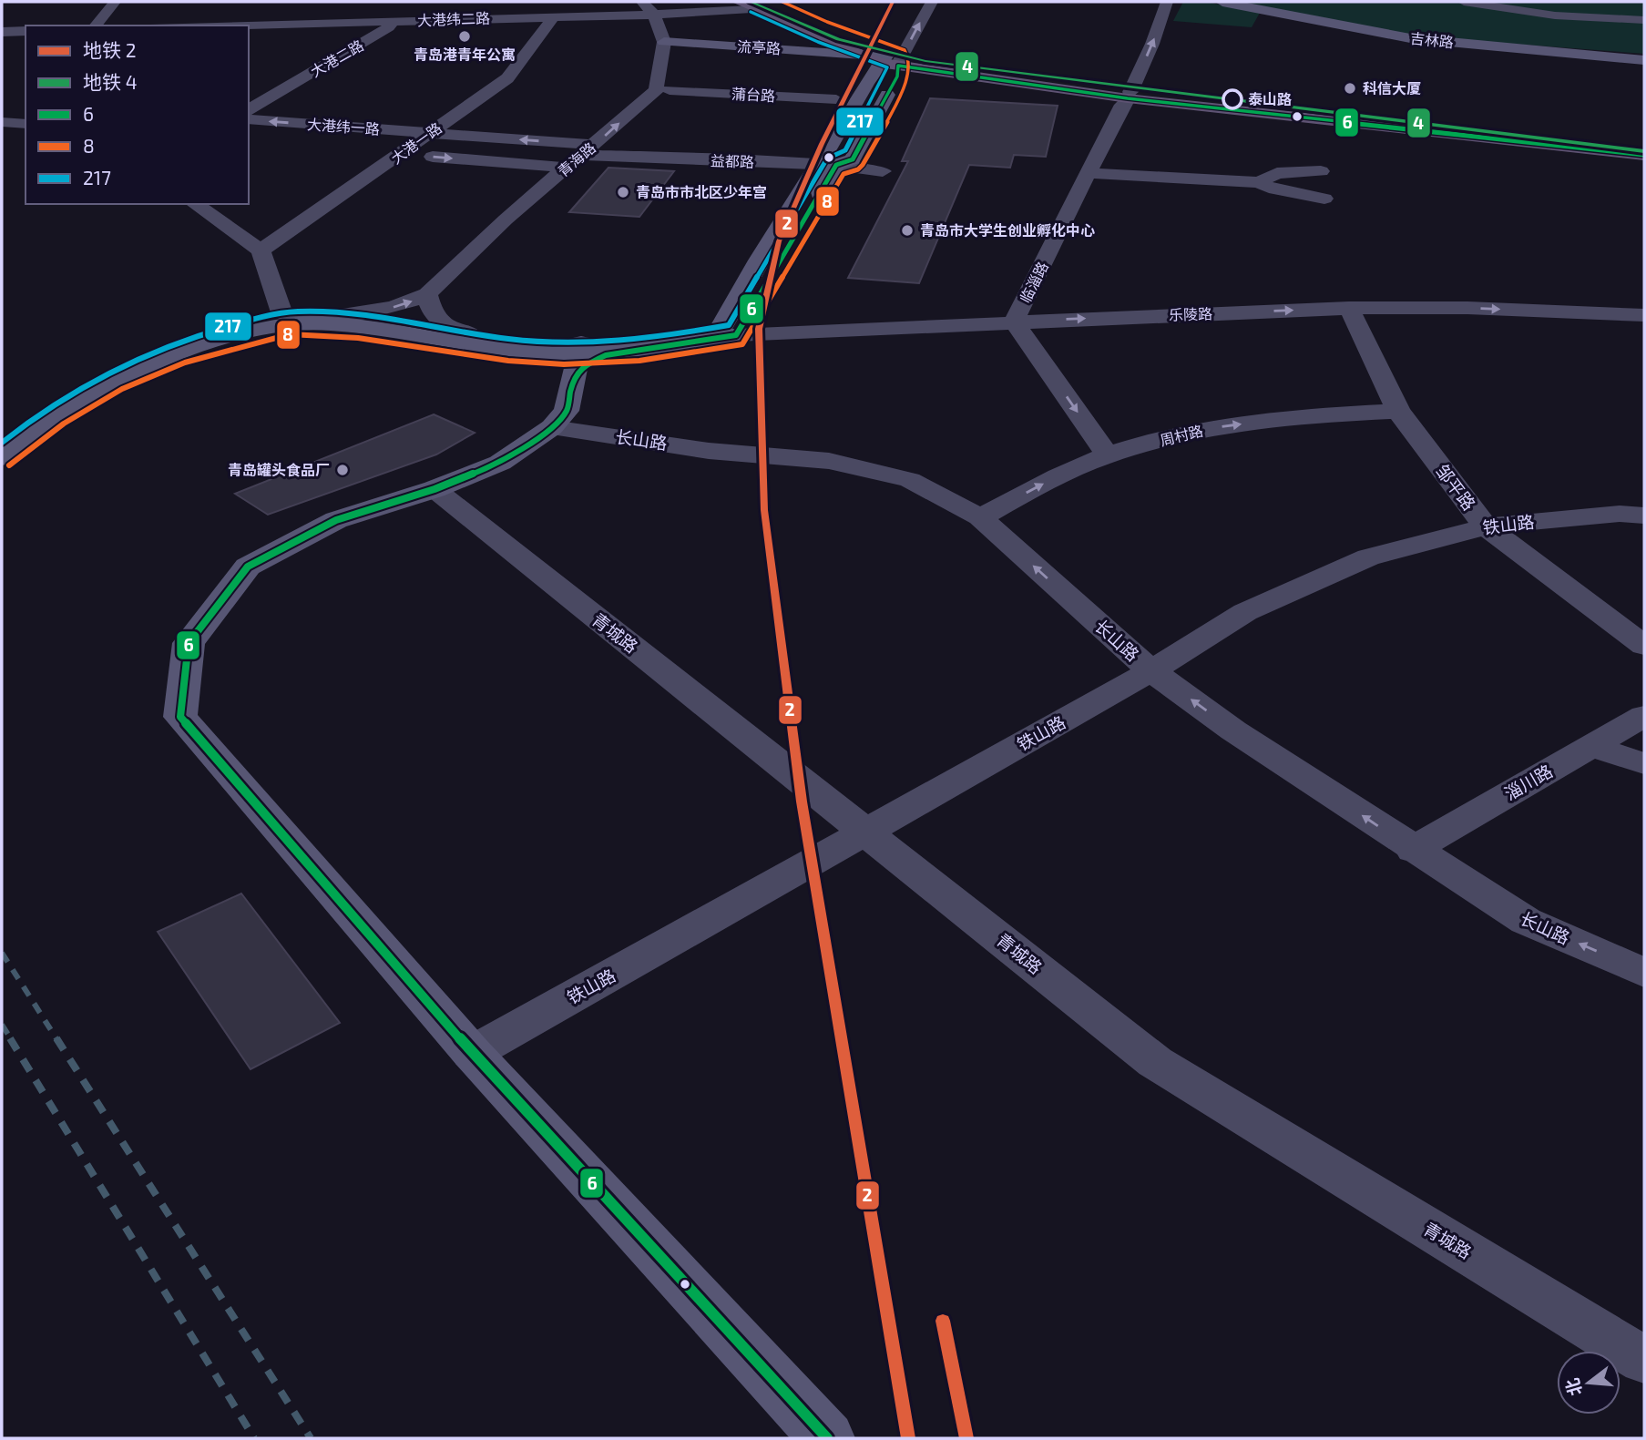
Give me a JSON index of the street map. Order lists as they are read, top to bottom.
{
  "streets": {
    "street": [
      "大港纬二路",
      "吉林路",
      "流亭路",
      "大港二路",
      "蒲台路",
      "大港纬一路",
      "大港一路",
      "青海路",
      "益都路",
      "临淄路",
      "乐陵路",
      "周村路",
      "长山路",
      "邹平路",
      "铁山路",
      "青城路",
      "淄川路"
    ]
  },
  "crossings": [
    ["大港纬二路", "大港二路"],
    ["大港纬二路", "大港一路"],
    ["大港纬二路", "青海路"],
    ["流亭路", "青海路"],
    ["大港纬一路", "大港一路"],
    ["大港纬一路", "青海路"],
    ["大港纬一路", "益都路"],
    ["青海路", "益都路"],
    ["青海路", "乐陵路"],
    ["临淄路", "乐陵路"],
    ["临淄路", "周村路"],
    ["乐陵路", "邹平路"],
    ["周村路", "长山路"],
    ["周村路", "邹平路"],
    ["长山路", "铁山路"],
    ["长山路", "淄川路"],
    ["邹平路", "铁山路"],
    ["铁山路", "青城路"]
  ],
  "one_way": ["长山路"],
  "places": [
    "青岛港青年公寓",
    "科信大厦",
    "泰山路",
    "青岛市市北区少年宫",
    "青岛市大学生创业孵化中心",
    "青岛罐头食品厂"
  ],
  "lines": [
    "metro line 2",
    "metro line 4",
    "transit line 8",
    "transit line 217",
    "transit line 6"
  ],
  "legend": [
    "地铁 2",
    "地铁 4",
    "6",
    "8",
    "217"
  ],
  "north": "left"
}
